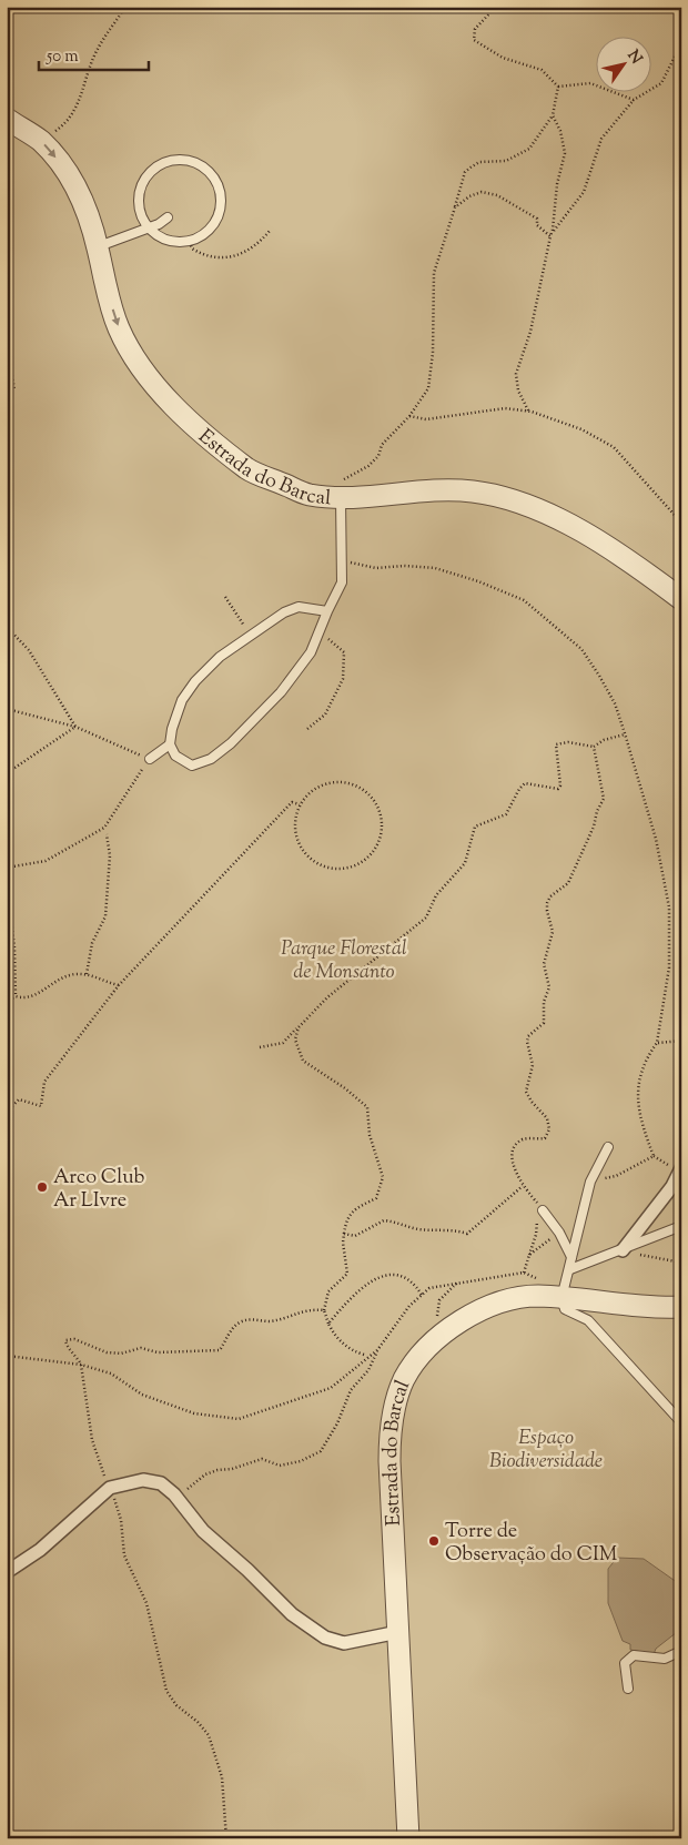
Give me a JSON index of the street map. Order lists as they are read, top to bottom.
{
  "streets": {
    "street": ["Estrada do Barcal"]
  },
  "parks": ["Parque Florestal de Monsanto", "Espaço Biodiversidade"],
  "places": ["Arco Club Ar LIvre", "Torre de Observação do CIM"],
  "scale_bar": "50 m",
  "north": "top right"
}
